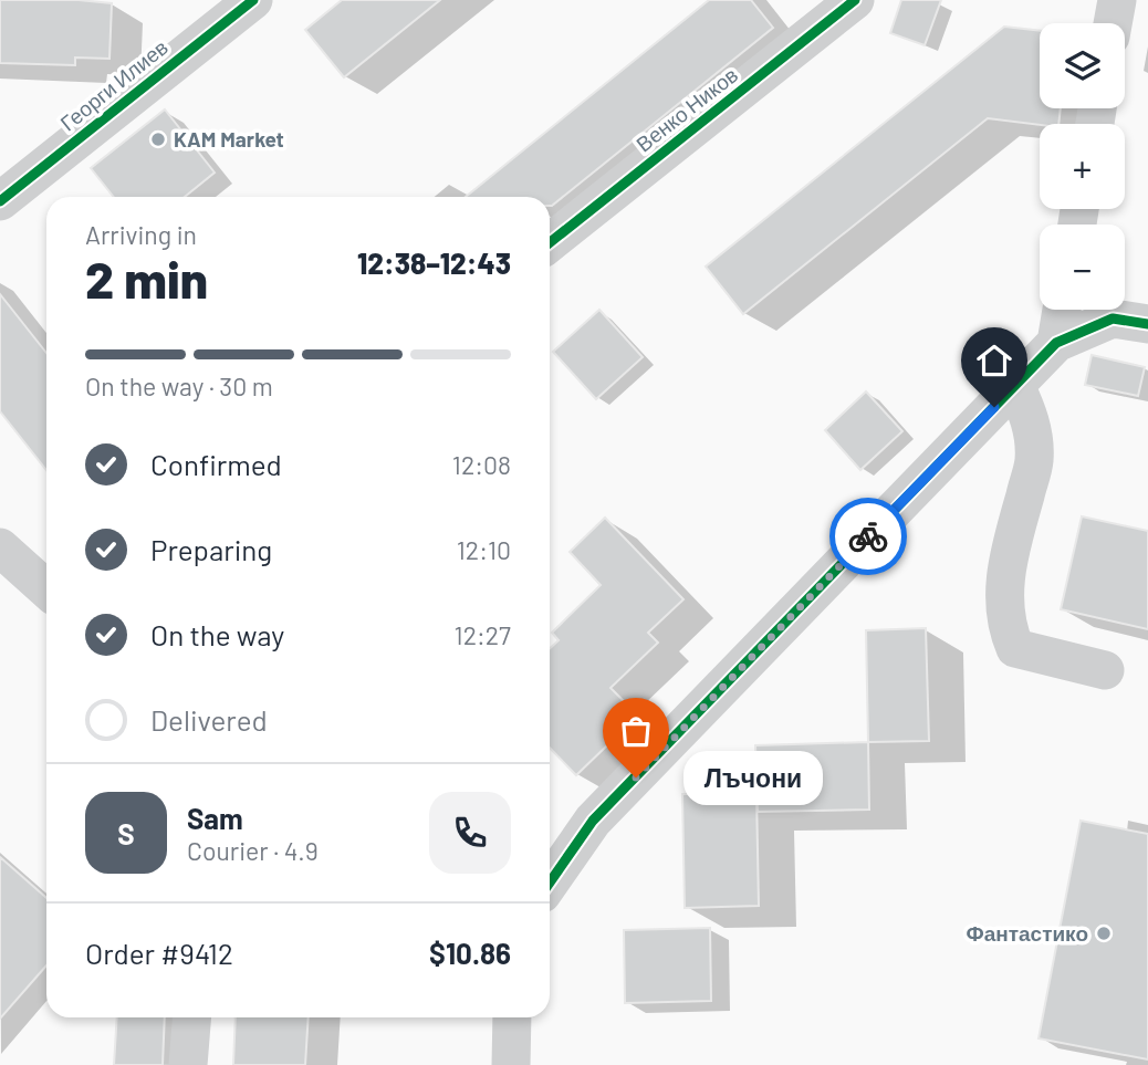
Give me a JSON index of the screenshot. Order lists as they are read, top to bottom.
{
  "streets": {
    "street": ["Георги Илиев", "Венко Ников"]
  },
  "places": ["KAM Market", "Лъчони", "Фантастико"],
  "page": {
    "map_buttons": ["+", "−"],
    "heading": ["2 min", "Arriving in", "12:38–12:43"],
    "panel": [
      "Sam",
      "Courier · 4.9",
      "Order #9412",
      "$10.86"
    ],
    "bar": "On the way · 30 m",
    "list": [
      ["Confirmed", "12:08"],
      ["Preparing", "12:10"],
      ["On the way", "12:27"],
      "Delivered"
    ],
    "bubble": "Лъчони",
    "round": "S"
  }
}
